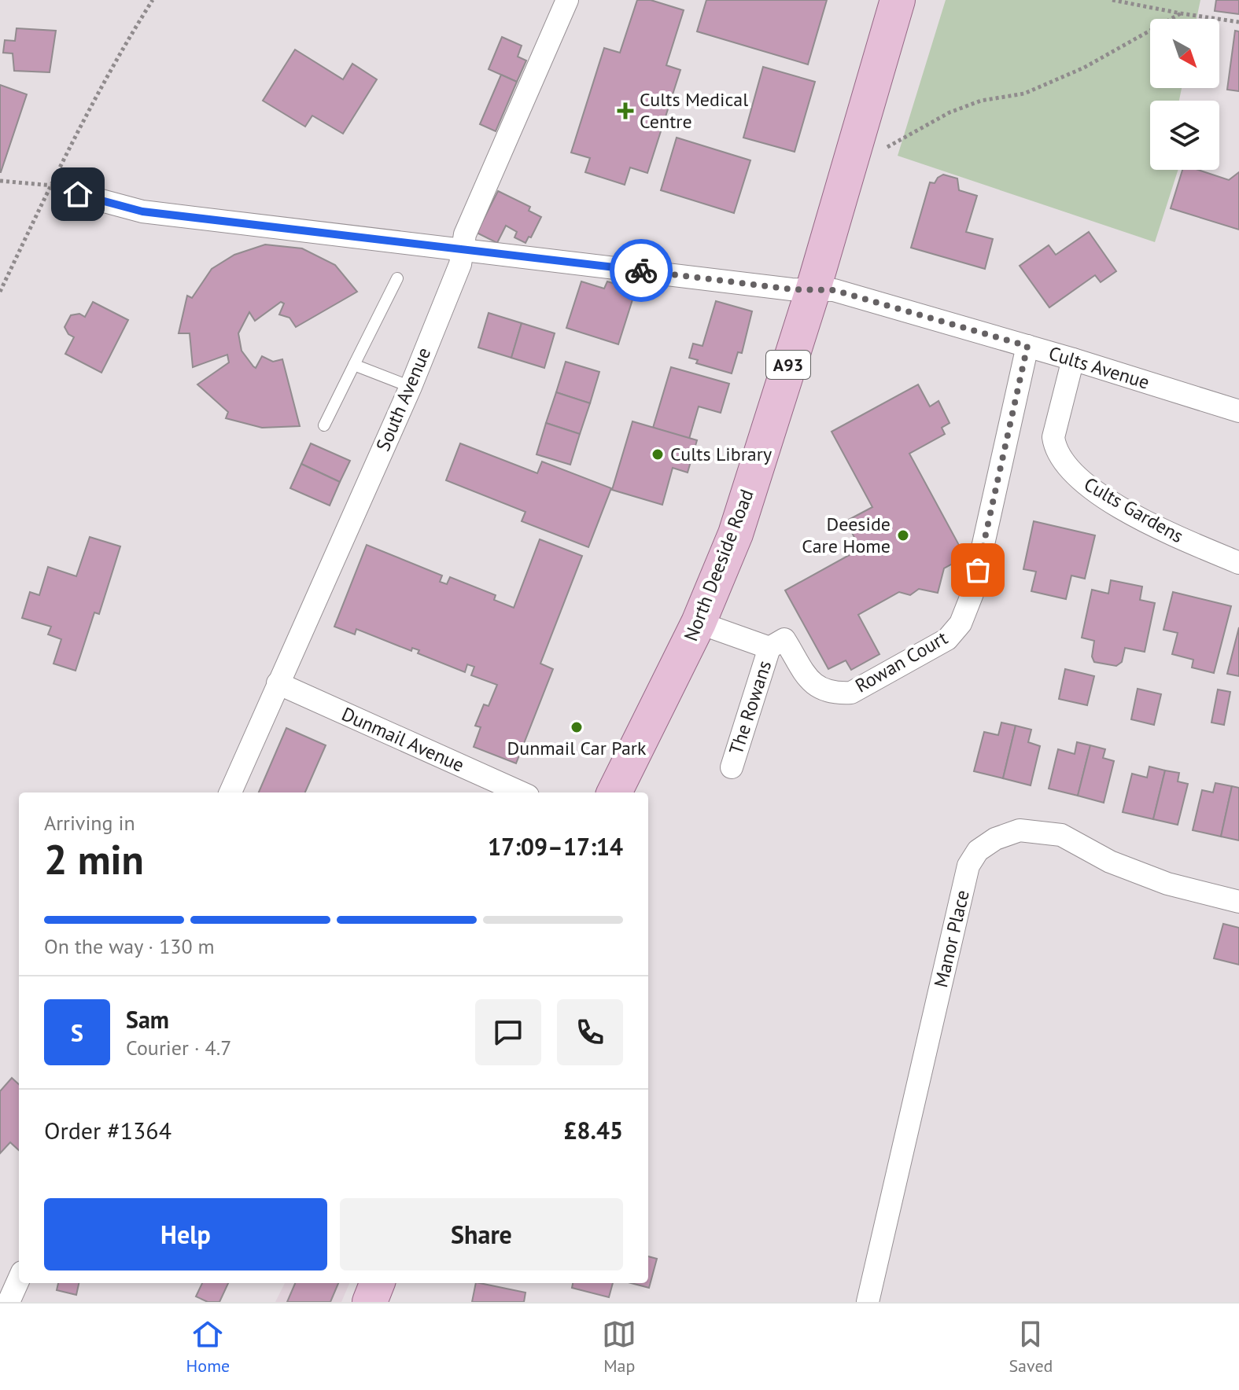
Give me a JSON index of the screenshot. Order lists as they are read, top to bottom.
{
  "streets": {
    "main road": ["A93", "North Deeside Road"],
    "street": [
      "Cults Avenue",
      "South Avenue",
      "Cults Gardens",
      "Rowan Court",
      "The Rowans",
      "Dunmail Avenue",
      "Manor Place"
    ]
  },
  "crossings": [
    ["Cults Avenue", "South Avenue"],
    ["Cults Avenue", "Cults Gardens"],
    ["Cults Avenue", "North Deeside Road"],
    ["Cults Avenue", "Rowan Court"],
    ["South Avenue", "Dunmail Avenue"],
    ["North Deeside Road", "Rowan Court"],
    ["Rowan Court", "The Rowans"]
  ],
  "places": {
    "health": ["Cults Medical Centre"],
    "other": ["Cults Library", "Deeside Care Home", "Dunmail Car Park"]
  },
  "north": "bottom right",
  "page": {
    "heading": ["2 min", "Arriving in", "17:09–17:14"],
    "panel": [
      "Sam",
      "Courier · 4.7",
      "Order #1364",
      "£8.45"
    ],
    "bar": "On the way · 130 m",
    "round": "S",
    "buttons": ["Help", "Share"],
    "tabs": ["Home", "Map", "Saved"]
  }
}
